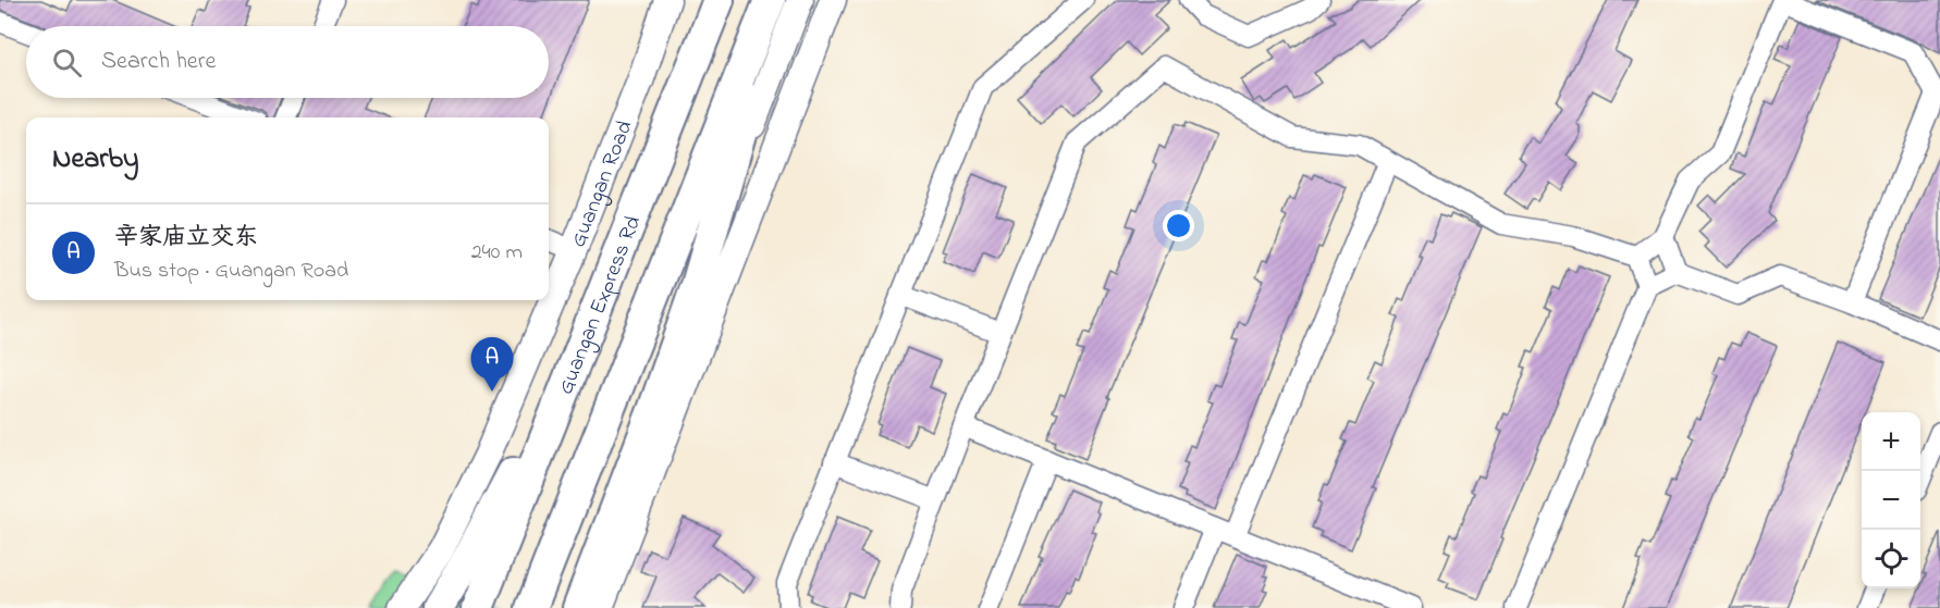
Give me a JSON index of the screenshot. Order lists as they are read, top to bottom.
{
  "streets": {
    "highway": ["Guangan Express Rd"],
    "main road": ["Guangan Road"]
  },
  "page": {
    "search": "Search here",
    "heading": "Nearby",
    "list": [
      {
        "mark": "A",
        "name": "辛家庙立交东",
        "note": "Bus stop · Guangan Road",
        "value": "240 m"
      }
    ],
    "pins": "A",
    "map_buttons": ["+", "−"]
  }
}
